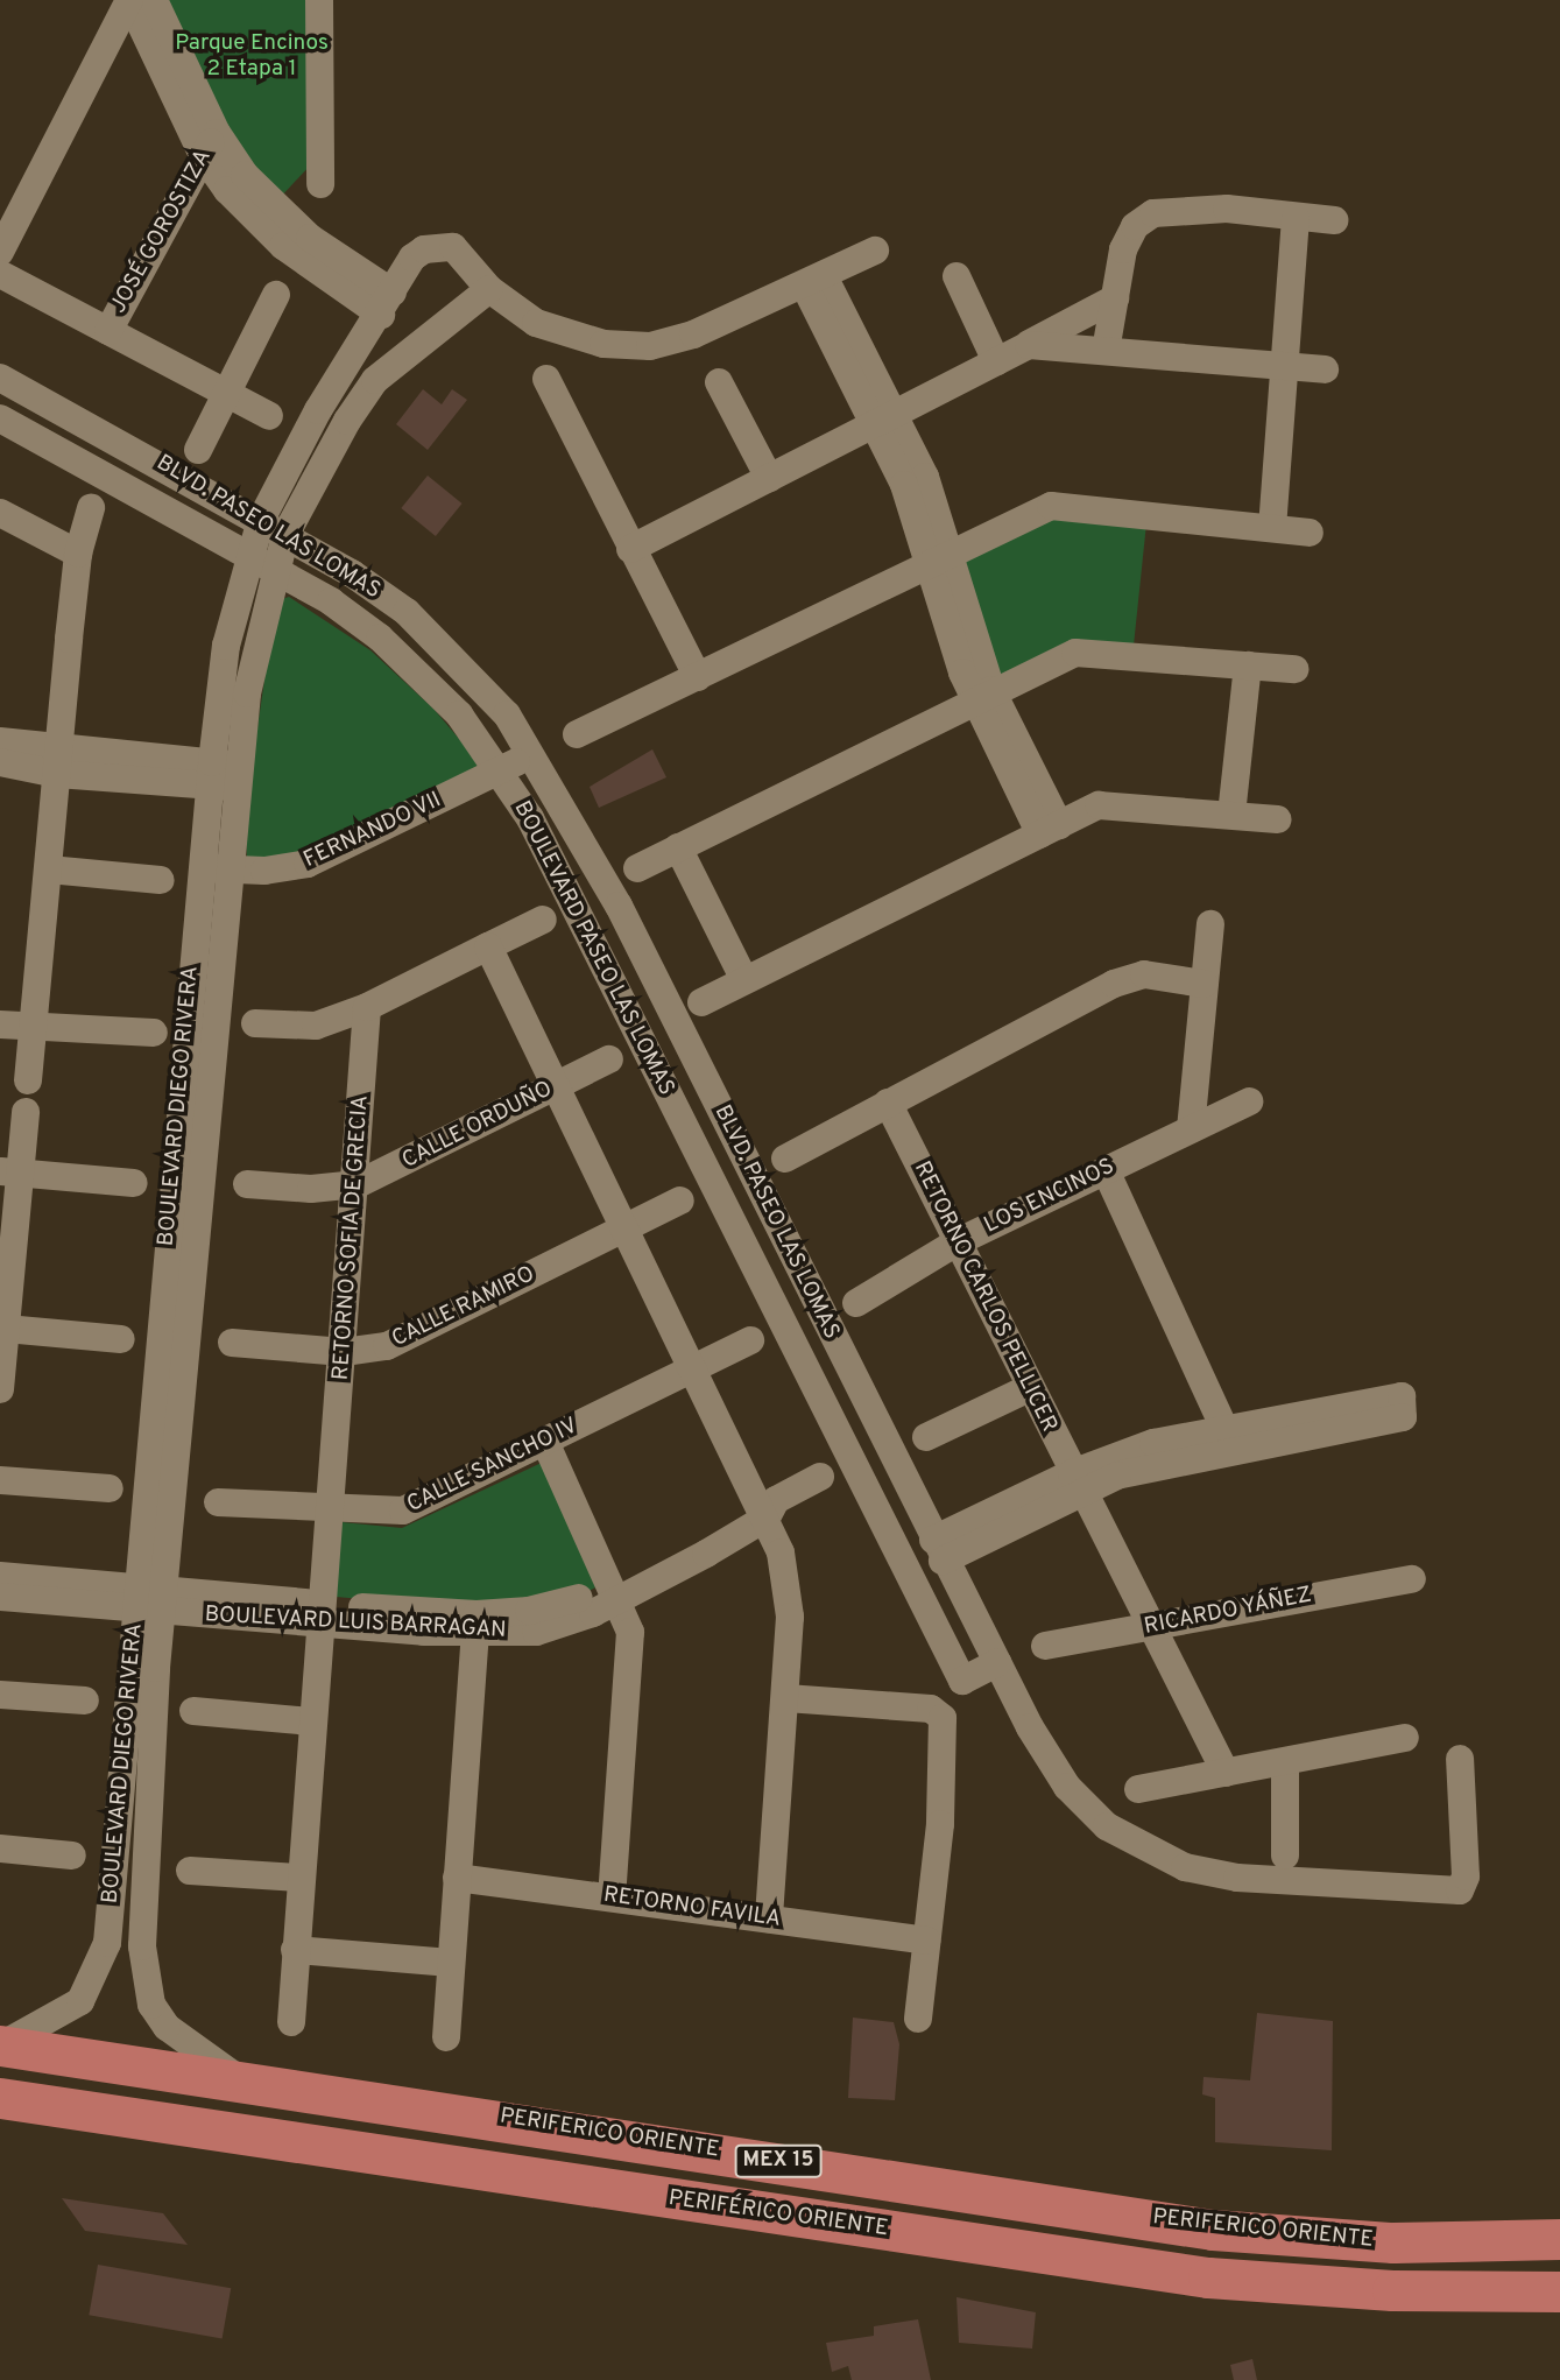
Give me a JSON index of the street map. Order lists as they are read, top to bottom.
{
  "streets": {
    "highway": ["PERIFERICO ORIENTE", "MEX 15", "PERIFÉRICO ORIENTE"],
    "street": [
      "JOSÉ GOROSTIZA",
      "BLVD. PASEO LAS LOMAS",
      "FERNANDO VII",
      "BOULEVARD PASEO LAS LOMAS",
      "BOULEVARD DIEGO RIVERA",
      "CALLE ORDUÑO",
      "LOS ENCINOS",
      "RETORNO SOFIA DE GRECIA",
      "RETORNO CARLOS PELLICER",
      "CALLE RAMIRO",
      "CALLE SANCHO IV",
      "RICARDO YÁÑEZ",
      "BOULEVARD LUIS BARRAGAN",
      "RETORNO FAVILA"
    ]
  },
  "crossings": [
    ["BLVD. PASEO LAS LOMAS", "FERNANDO VII"],
    ["BLVD. PASEO LAS LOMAS", "BOULEVARD PASEO LAS LOMAS"],
    ["BLVD. PASEO LAS LOMAS", "BOULEVARD DIEGO RIVERA"],
    ["FERNANDO VII", "BOULEVARD PASEO LAS LOMAS"],
    ["FERNANDO VII", "BOULEVARD DIEGO RIVERA"],
    ["BOULEVARD PASEO LAS LOMAS", "BOULEVARD DIEGO RIVERA"],
    ["BOULEVARD DIEGO RIVERA", "BOULEVARD LUIS BARRAGAN"],
    ["BOULEVARD DIEGO RIVERA", "PERIFERICO ORIENTE"],
    ["CALLE ORDUÑO", "RETORNO SOFIA DE GRECIA"],
    ["LOS ENCINOS", "RETORNO CARLOS PELLICER"],
    ["RETORNO SOFIA DE GRECIA", "CALLE RAMIRO"],
    ["RETORNO SOFIA DE GRECIA", "CALLE SANCHO IV"],
    ["RETORNO SOFIA DE GRECIA", "BOULEVARD LUIS BARRAGAN"],
    ["RETORNO CARLOS PELLICER", "RICARDO YÁÑEZ"]
  ],
  "parks": ["Parque Encinos 2 Etapa 1"]
}
